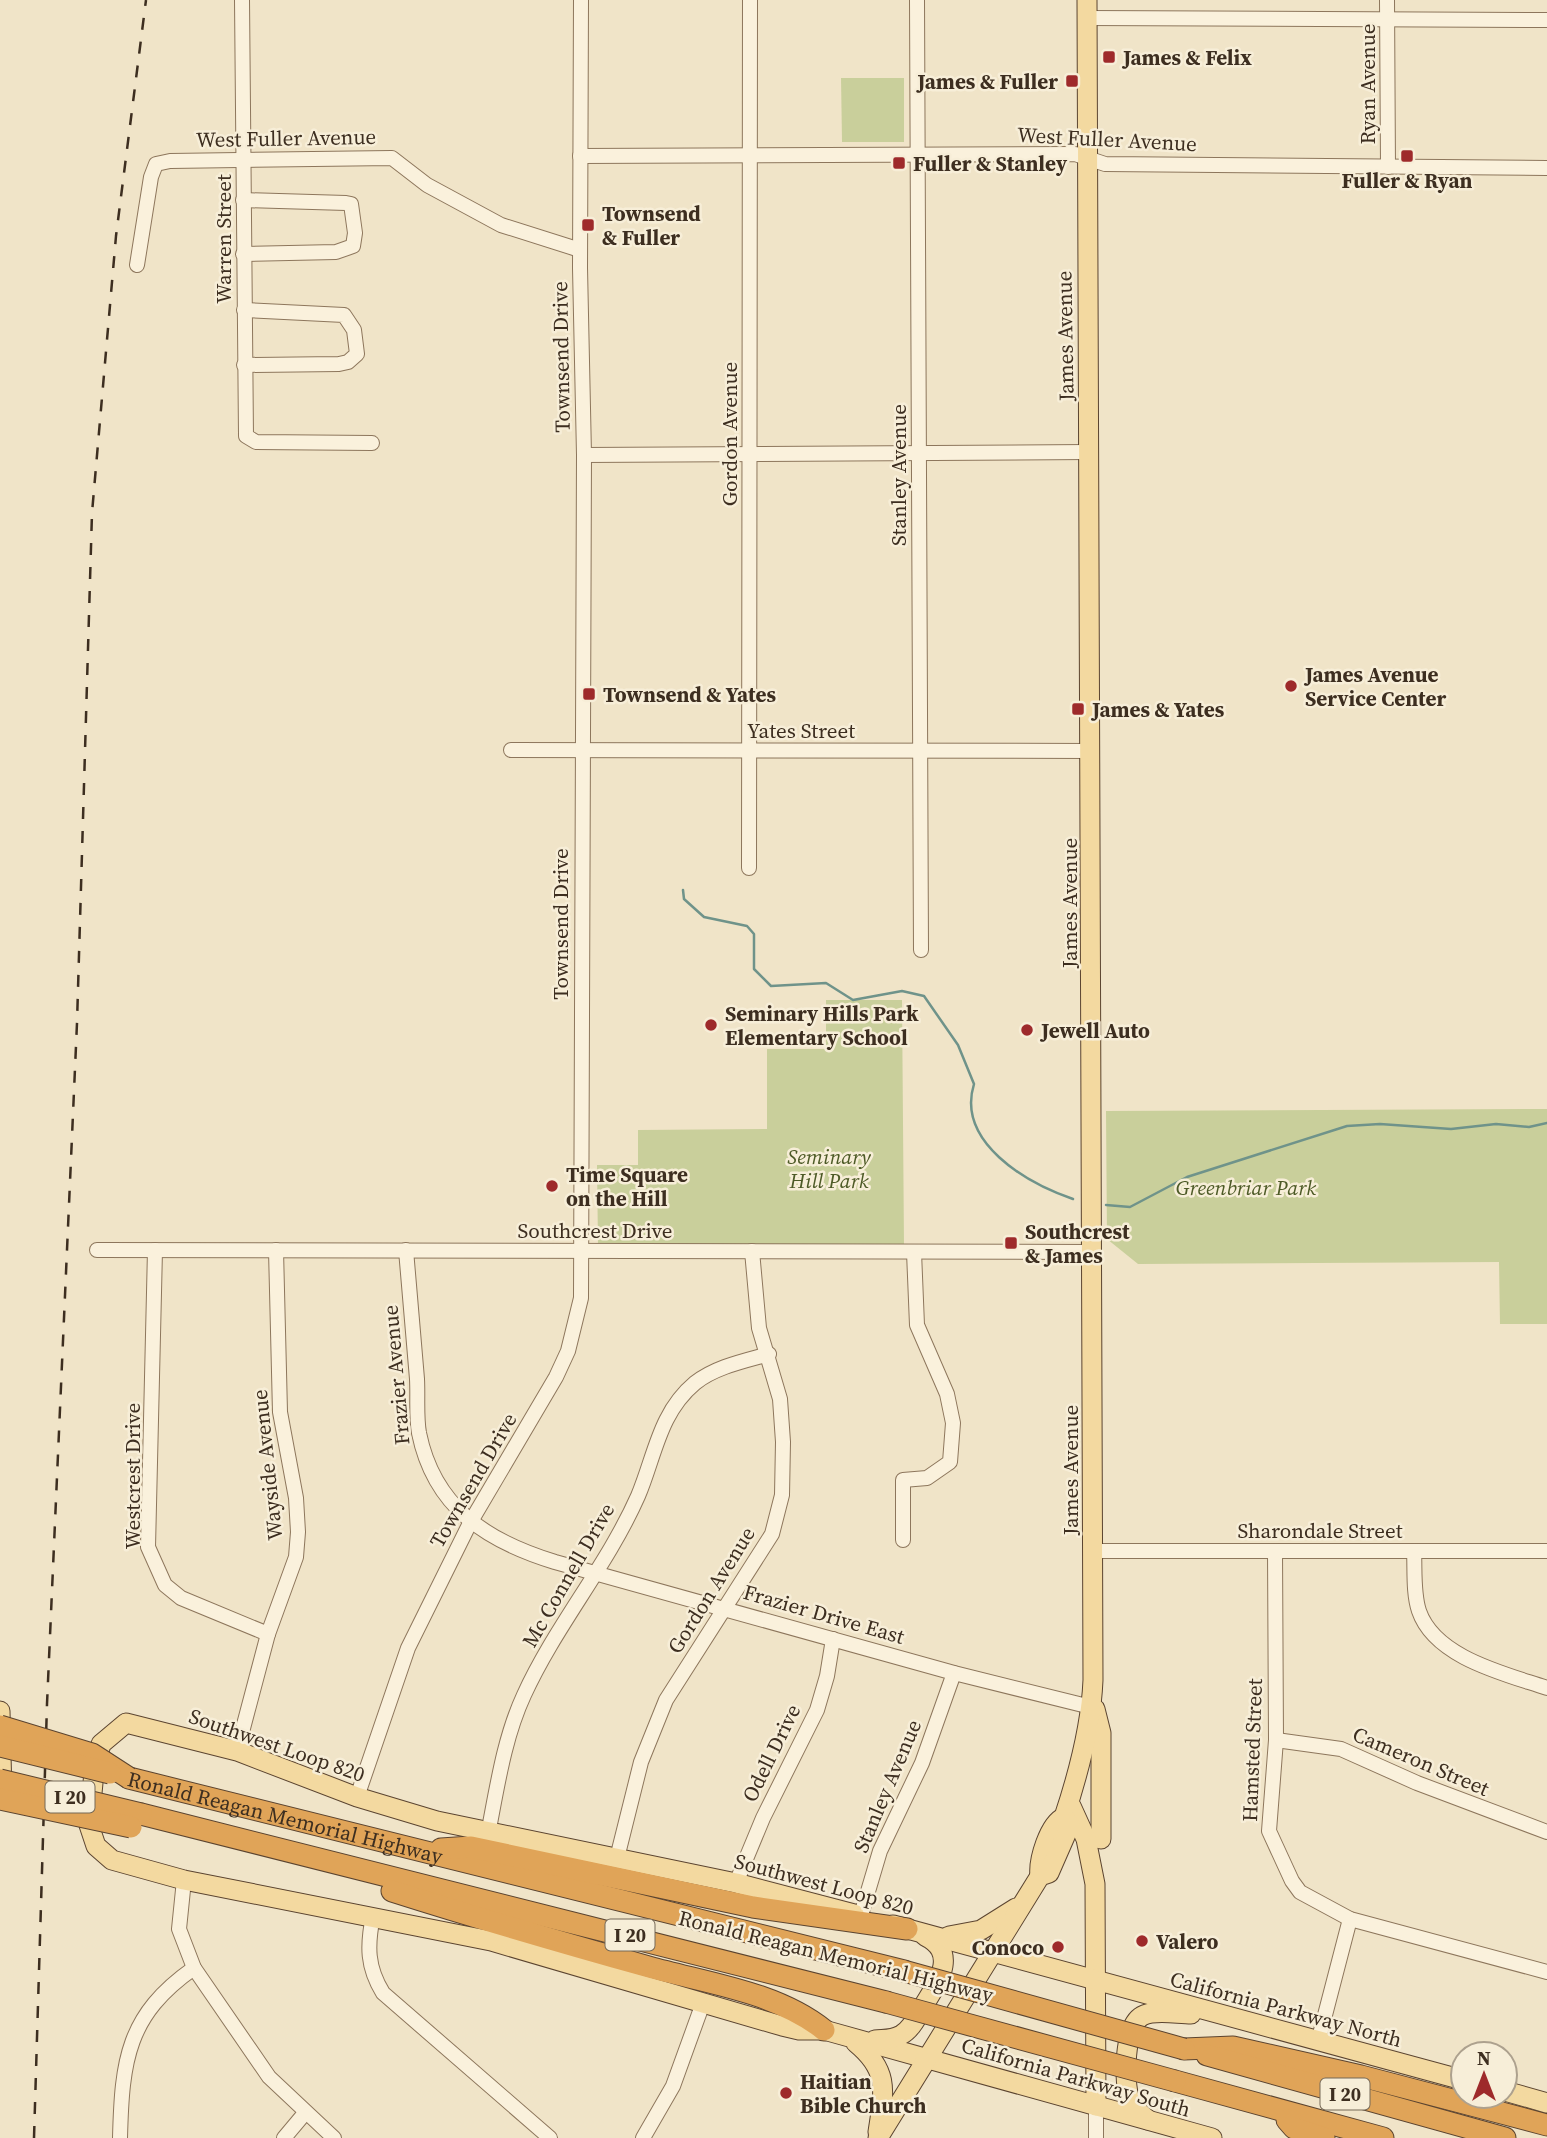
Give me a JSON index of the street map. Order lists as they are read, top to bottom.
{
  "streets": {
    "highway": ["I 20", "Ronald Reagan Memorial Highway"],
    "main road": [
      "James Avenue",
      "Southwest Loop 820",
      "California Parkway North",
      "California Parkway South"
    ],
    "street": [
      "Ryan Avenue",
      "West Fuller Avenue",
      "Warren Street",
      "Townsend Drive",
      "Gordon Avenue",
      "Stanley Avenue",
      "Yates Street",
      "Southcrest Drive",
      "Frazier Avenue",
      "Wayside Avenue",
      "Westcrest Drive",
      "Sharondale Street",
      "Mc Connell Drive",
      "Frazier Drive East",
      "Hamsted Street",
      "Odell Drive",
      "Cameron Street"
    ]
  },
  "crossings": [
    ["Ryan Avenue", "West Fuller Avenue"],
    ["West Fuller Avenue", "Warren Street"],
    ["West Fuller Avenue", "James Avenue"],
    ["West Fuller Avenue", "Townsend Drive"],
    ["West Fuller Avenue", "Gordon Avenue"],
    ["West Fuller Avenue", "Stanley Avenue"],
    ["James Avenue", "Yates Street"],
    ["James Avenue", "Southcrest Drive"],
    ["James Avenue", "Sharondale Street"],
    ["James Avenue", "Frazier Drive East"],
    ["James Avenue", "Southwest Loop 820"],
    ["James Avenue", "California Parkway South"],
    ["Townsend Drive", "Yates Street"],
    ["Townsend Drive", "Southcrest Drive"],
    ["Townsend Drive", "Frazier Avenue"],
    ["Townsend Drive", "Frazier Drive East"],
    ["Townsend Drive", "Southwest Loop 820"],
    ["Gordon Avenue", "Yates Street"],
    ["Gordon Avenue", "Southcrest Drive"],
    ["Gordon Avenue", "Mc Connell Drive"],
    ["Gordon Avenue", "Frazier Drive East"],
    ["Gordon Avenue", "Southwest Loop 820"],
    ["Stanley Avenue", "Yates Street"],
    ["Stanley Avenue", "Frazier Drive East"],
    ["Stanley Avenue", "Southwest Loop 820"],
    ["Southcrest Drive", "Frazier Avenue"],
    ["Southcrest Drive", "Wayside Avenue"],
    ["Southcrest Drive", "Westcrest Drive"],
    ["Frazier Avenue", "Frazier Drive East"],
    ["Wayside Avenue", "Westcrest Drive"],
    ["Wayside Avenue", "Southwest Loop 820"],
    ["Sharondale Street", "Hamsted Street"],
    ["Mc Connell Drive", "Frazier Drive East"],
    ["Mc Connell Drive", "Southwest Loop 820"],
    ["Frazier Drive East", "Odell Drive"],
    ["Southwest Loop 820", "Odell Drive"],
    ["Southwest Loop 820", "California Parkway North"],
    ["Southwest Loop 820", "California Parkway South"],
    ["Hamsted Street", "Cameron Street"]
  ],
  "parks": ["Seminary Hill Park", "Greenbriar Park"],
  "places": {
    "transit": [
      "James & Felix",
      "James & Fuller",
      "Fuller & Ryan",
      "Fuller & Stanley",
      "Townsend & Fuller",
      "Townsend & Yates",
      "James & Yates",
      "Southcrest & James"
    ],
    "other": [
      "James Avenue Service Center",
      "Seminary Hills Park Elementary School",
      "Jewell Auto",
      "Time Square on the Hill",
      "Valero",
      "Conoco",
      "Haitian Bible Church"
    ]
  },
  "north": "top"
}
